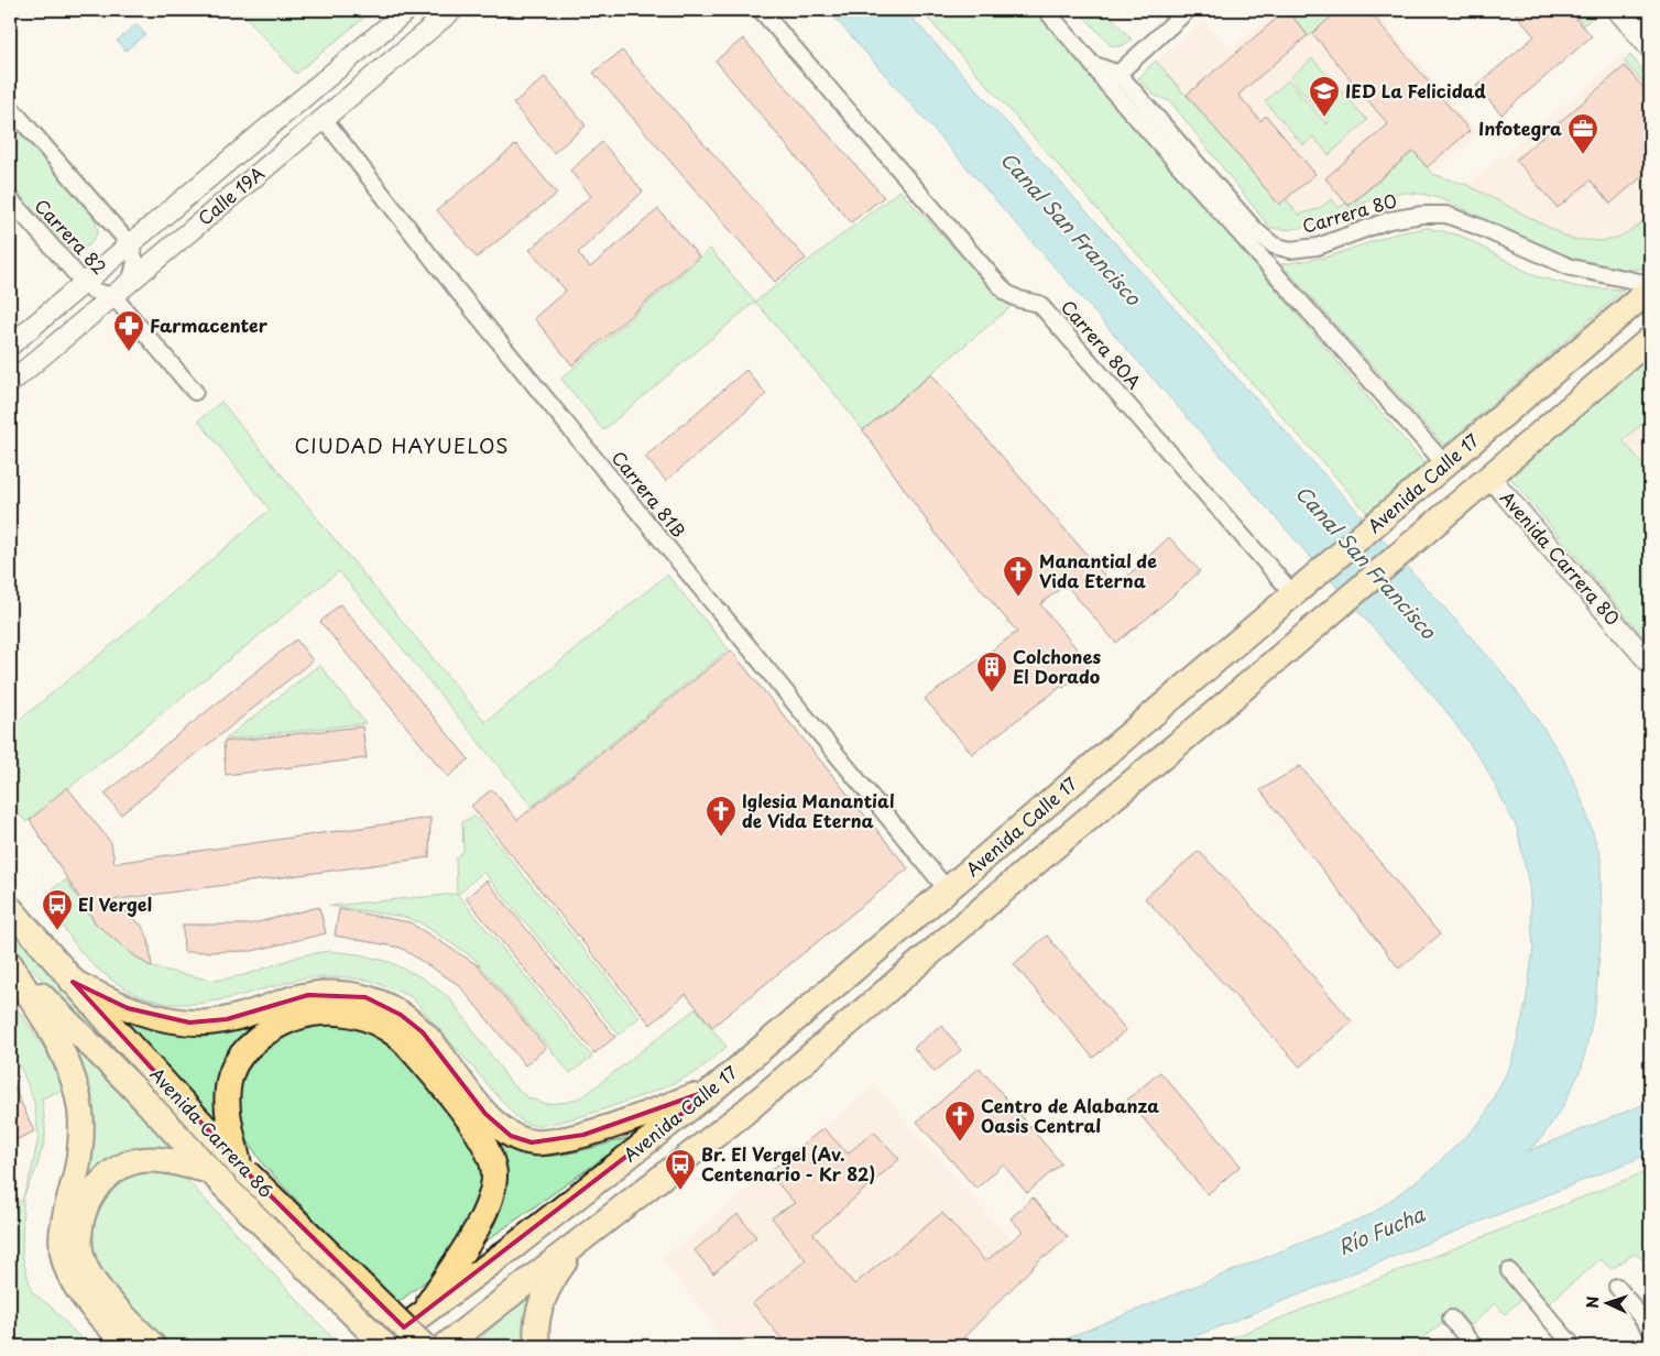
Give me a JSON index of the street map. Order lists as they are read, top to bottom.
{
  "streets": {
    "main road": ["Avenida Calle 17", "Avenida Carrera 86"],
    "street": [
      "Calle 19A",
      "Carrera 80",
      "Carrera 82",
      "Carrera 80A",
      "Carrera 81B",
      "Avenida Carrera 80"
    ]
  },
  "crossings": [
    ["Calle 19A", "Carrera 82"],
    ["Calle 19A", "Carrera 81B"],
    ["Carrera 80", "Avenida Calle 17"],
    ["Carrera 80A", "Avenida Calle 17"],
    ["Avenida Calle 17", "Carrera 81B"],
    ["Avenida Calle 17", "Avenida Carrera 80"]
  ],
  "districts": ["CIUDAD HAYUELOS"],
  "water": ["Canal San Francisco", "Río Fucha"],
  "places": {
    "school or university": ["IED La Felicidad"],
    "office": ["Infotegra"],
    "pharmacy": ["Farmacenter"],
    "church": ["Manantial de Vida Eterna", "Iglesia Manantial de Vida Eterna", "Centro de Alabanza Oasis Central"],
    "building": ["Colchones El Dorado"],
    "bus stop": ["El Vergel", "Br. El Vergel (Av. Centenario - Kr 82)"]
  },
  "north": "left"
}
